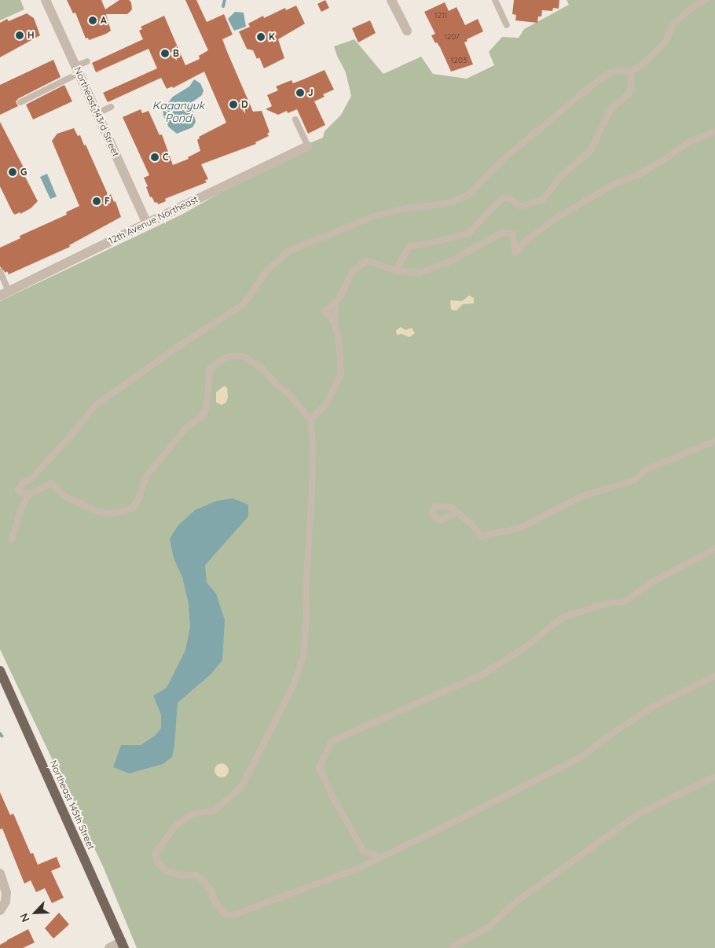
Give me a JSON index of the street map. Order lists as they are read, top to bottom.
{
  "streets": {
    "main road": ["Northeast 145th Street"],
    "street": ["Northeast 143rd Street", "12th Avenue Northeast"]
  },
  "crossings": [
    ["Northeast 143rd Street", "12th Avenue Northeast"]
  ],
  "water": ["Kaganyuk Pond"],
  "places": [
    "A",
    "H",
    "K",
    "B",
    "J",
    "D",
    "C",
    "G",
    "F"
  ],
  "house_numbers": ["1211", "1207", "1203"],
  "north": "bottom left"
}
